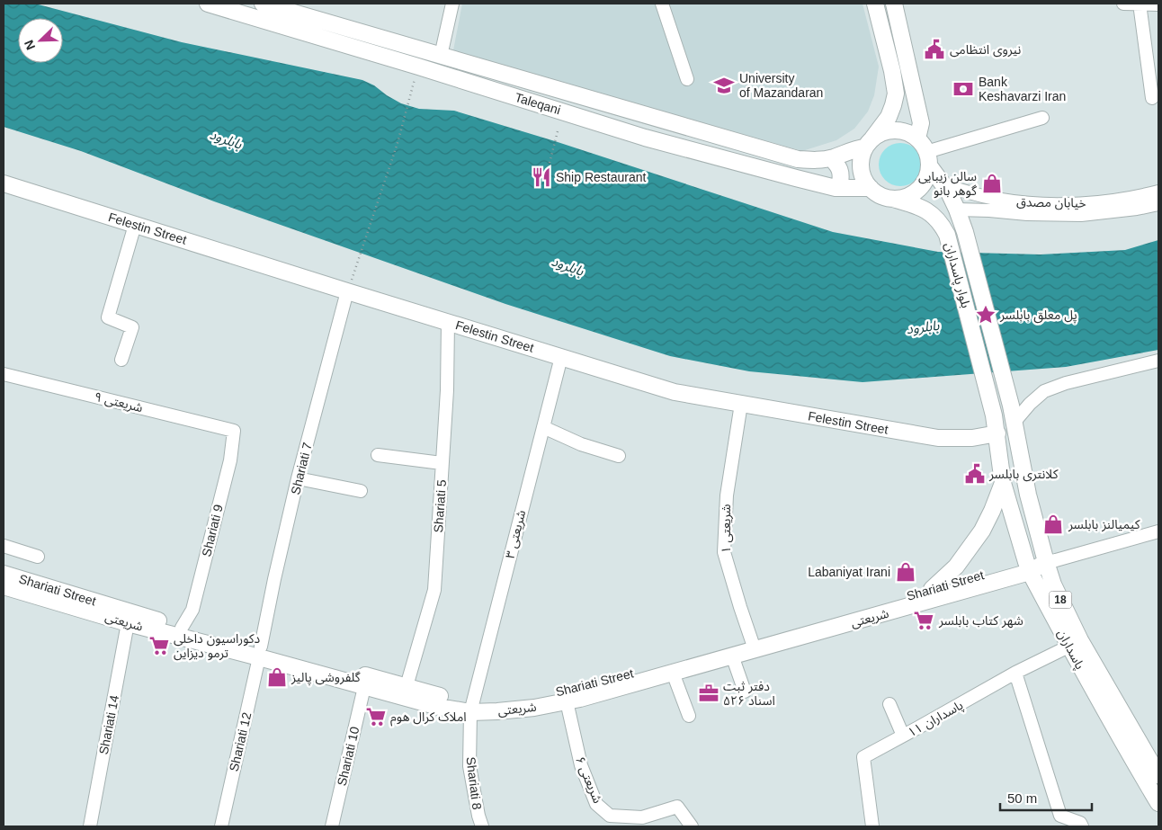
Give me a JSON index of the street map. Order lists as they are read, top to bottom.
{
  "streets": {
    "main road": [
      "Taleqani",
      "Felestin Street",
      "بلوار پاسداران",
      "Shariati Street",
      "18",
      "شریعتی",
      "پاسداران"
    ],
    "street": [
      "خیابان مصدق",
      "Shariati 7",
      "Shariati 5",
      "شریعتی ۱",
      "Shariati 9",
      "شریعتی ۳",
      "پاسداران ۱۱",
      "Shariati 14",
      "Shariati 12",
      "Shariati 10",
      "شریعتی ۶",
      "Shariati 8"
    ]
  },
  "crossings": [
    ["Taleqani", "بلوار پاسداران"],
    ["خیابان مصدق", "بلوار پاسداران"],
    ["Felestin Street", "بلوار پاسداران"],
    ["Felestin Street", "Shariati 7"],
    ["Felestin Street", "Shariati 5"],
    ["Felestin Street", "شریعتی ۱"],
    ["Felestin Street", "شریعتی ۳"],
    ["Felestin Street", "پاسداران"],
    ["بلوار پاسداران", "پاسداران"],
    ["Shariati 7", "Shariati Street"],
    ["Shariati 7", "شریعتی"],
    ["Shariati 7", "Shariati 12"],
    ["Shariati 5", "Shariati Street"],
    ["شریعتی ۱", "Shariati Street"],
    ["شریعتی ۱", "شریعتی"],
    ["Shariati 9", "Shariati Street"],
    ["شریعتی ۳", "Shariati Street"],
    ["شریعتی ۳", "شریعتی"],
    ["شریعتی ۳", "Shariati 8"],
    ["Shariati Street", "شریعتی"],
    ["Shariati Street", "پاسداران"],
    ["Shariati Street", "Shariati 12"],
    ["Shariati Street", "Shariati 8"],
    ["شریعتی", "پاسداران"],
    ["شریعتی", "Shariati 14"],
    ["شریعتی", "Shariati 12"],
    ["شریعتی", "Shariati 10"],
    ["شریعتی", "شریعتی ۶"],
    ["شریعتی", "Shariati 8"],
    ["پاسداران", "پاسداران ۱۱"]
  ],
  "water": ["بابلرود"],
  "places": {
    "public building": ["نیروی انتظامی", "کلانتری بابلسر"],
    "school or university": ["University of Mazandaran"],
    "bank": ["Bank Keshavarzi Iran"],
    "restaurant": ["Ship Restaurant"],
    "shop": [
      "سالن زیبایی گوهر بانو",
      "کیمیالنز بابلسر",
      "Labaniyat Irani",
      "گلفروشی پالیز"
    ],
    "place": ["پل معلق بابلسر"],
    "supermarket": ["شهر کتاب بابلسر", "دکوراسیون داخلی ترمو دیزاین", "املاک کرال هوم"],
    "office": ["دفتر ثبت اسناد ۵۲۶"]
  },
  "scale_bar": "50 m",
  "north": "bottom left"
}
